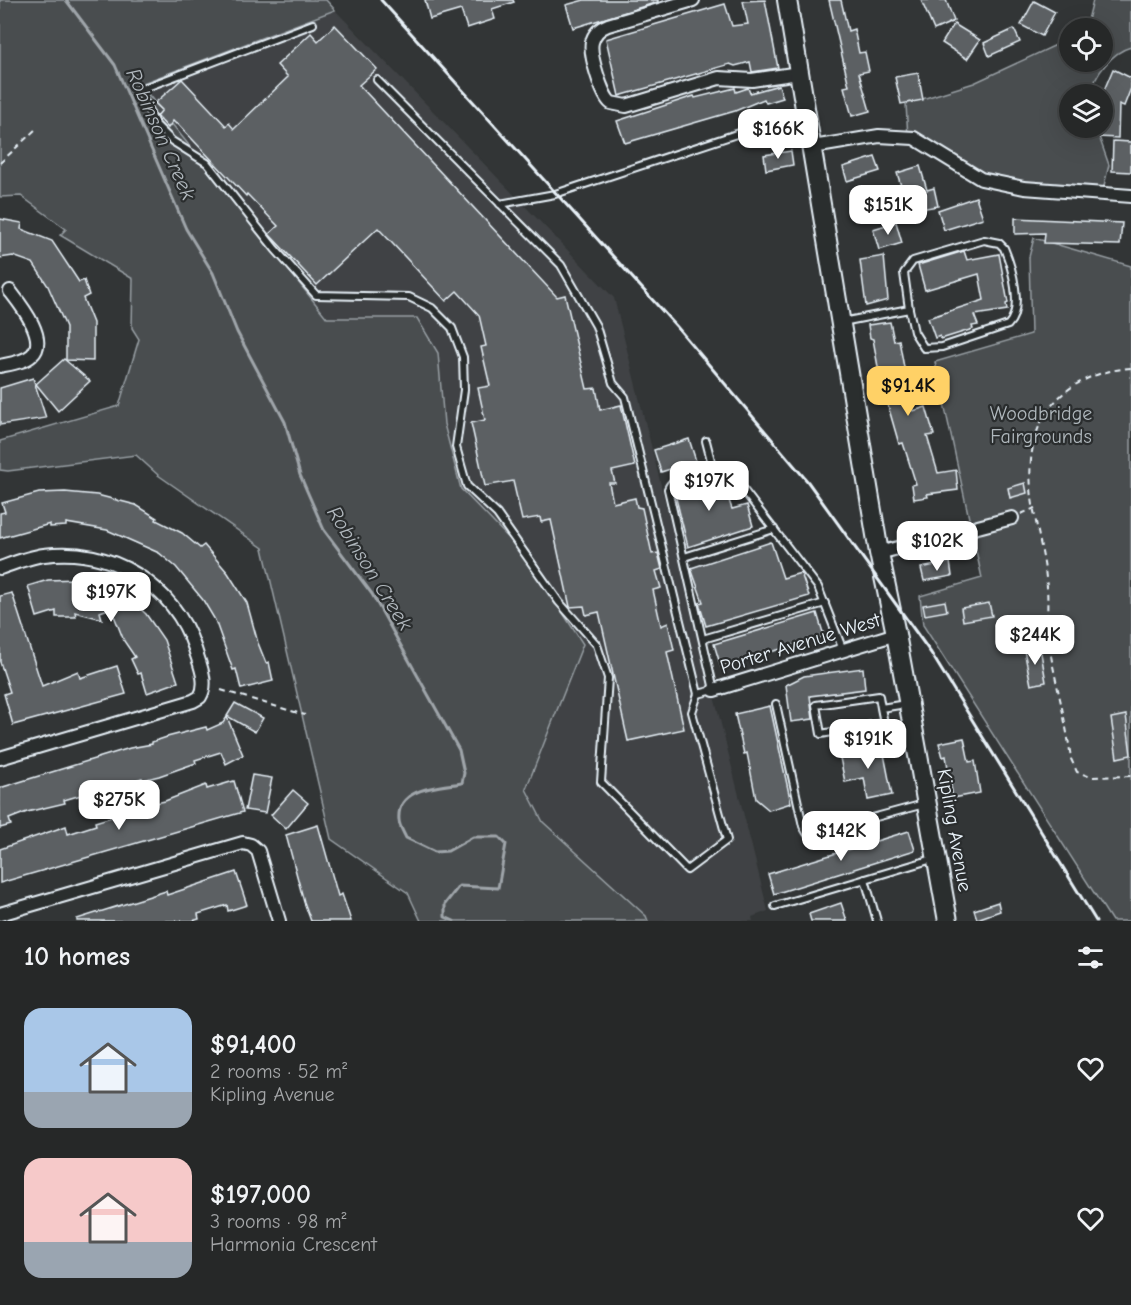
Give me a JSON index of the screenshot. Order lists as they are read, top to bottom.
{
  "streets": {
    "street": ["Porter Avenue West", "Kipling Avenue"]
  },
  "crossings": [
    ["Porter Avenue West", "Kipling Avenue"]
  ],
  "water": ["Robinson Creek"],
  "parks": ["Woodbridge Fairgrounds"],
  "page": {
    "price": [
      "$166K",
      "$151K",
      "$91.4K",
      "$197K",
      "$102K",
      "$197K",
      "$244K",
      "$191K",
      "$275K",
      "$142K"
    ],
    "heading": "10 homes",
    "list": [
      {
        "name": "$91,400",
        "note": "2 rooms · 52 m² · Kipling Avenue"
      },
      {
        "name": "$197,000",
        "note": "3 rooms · 98 m² · Harmonia Crescent"
      }
    ]
  }
}
